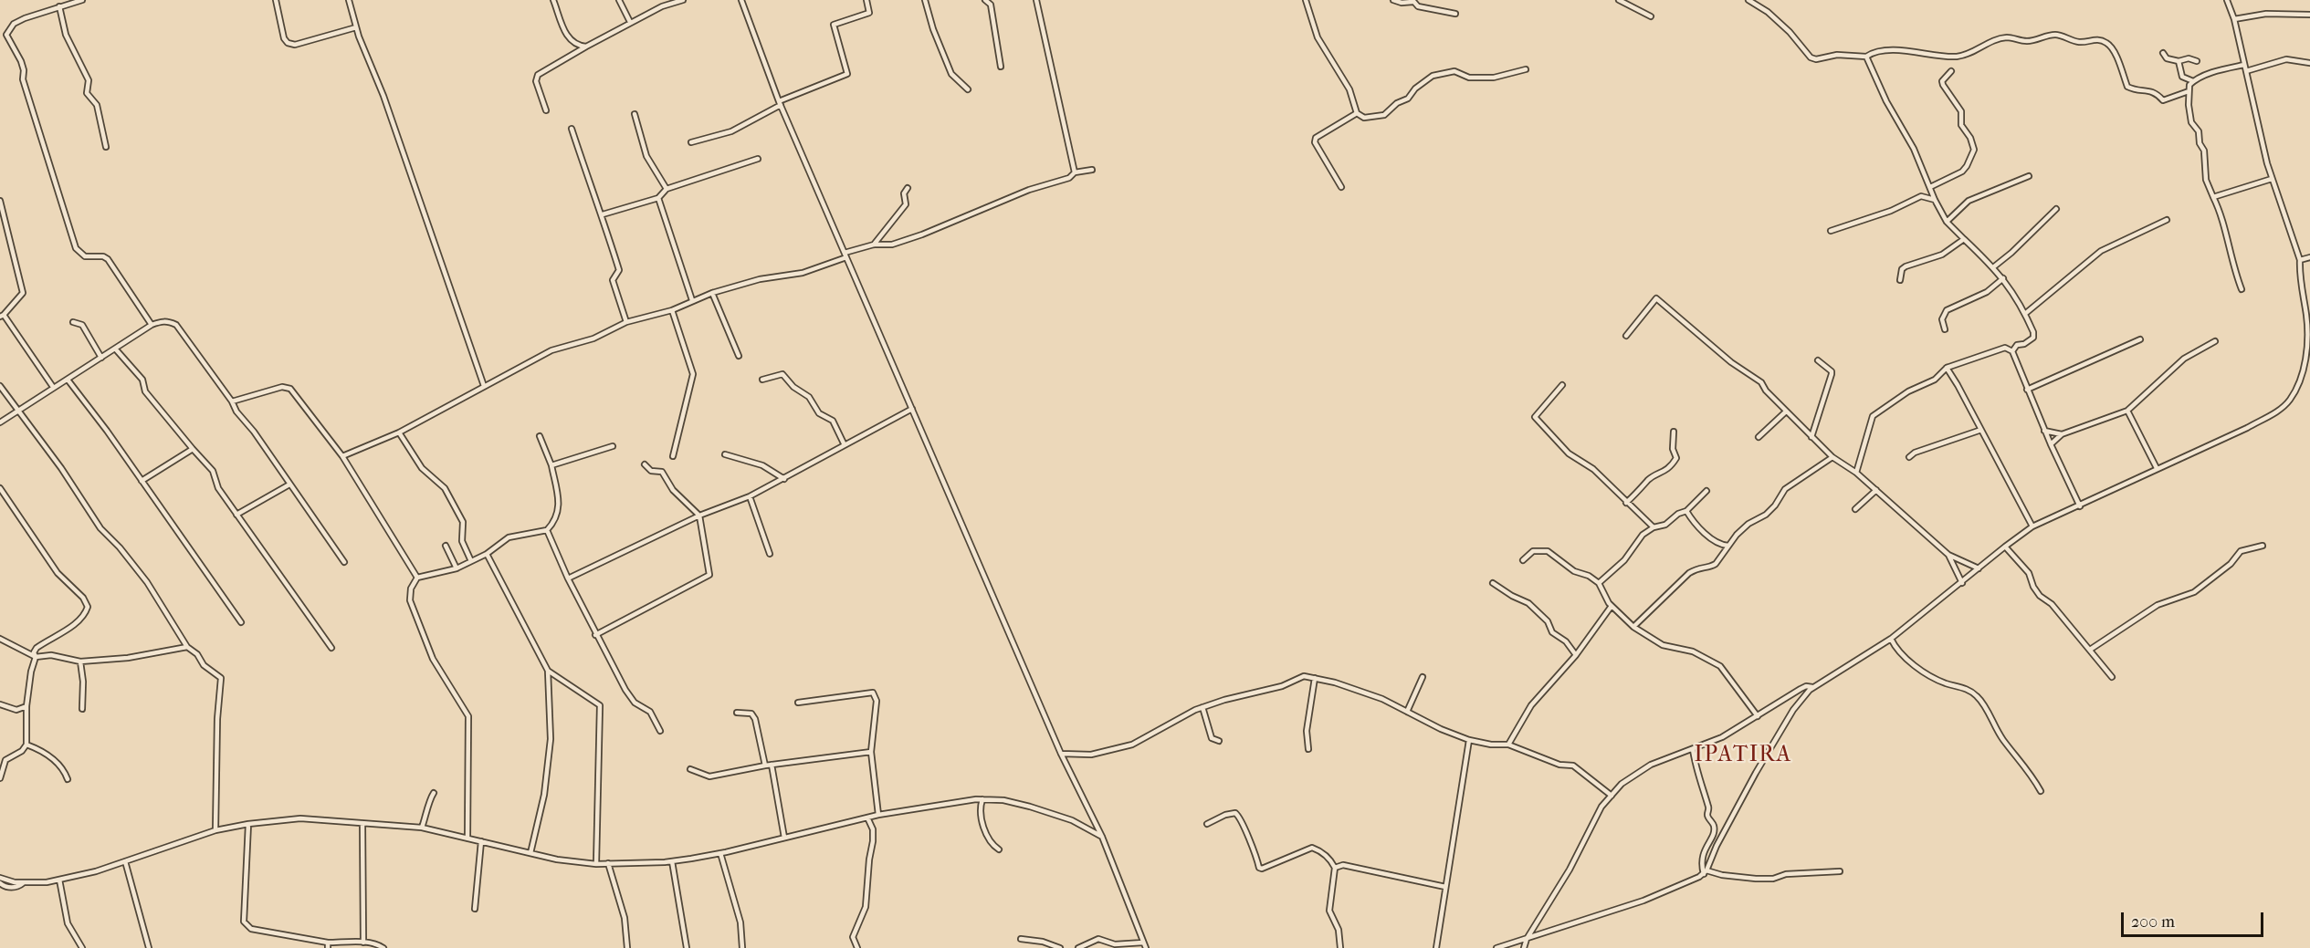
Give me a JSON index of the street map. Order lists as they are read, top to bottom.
{
  "districts": ["IPATIRA"],
  "scale_bar": "200 m"
}
